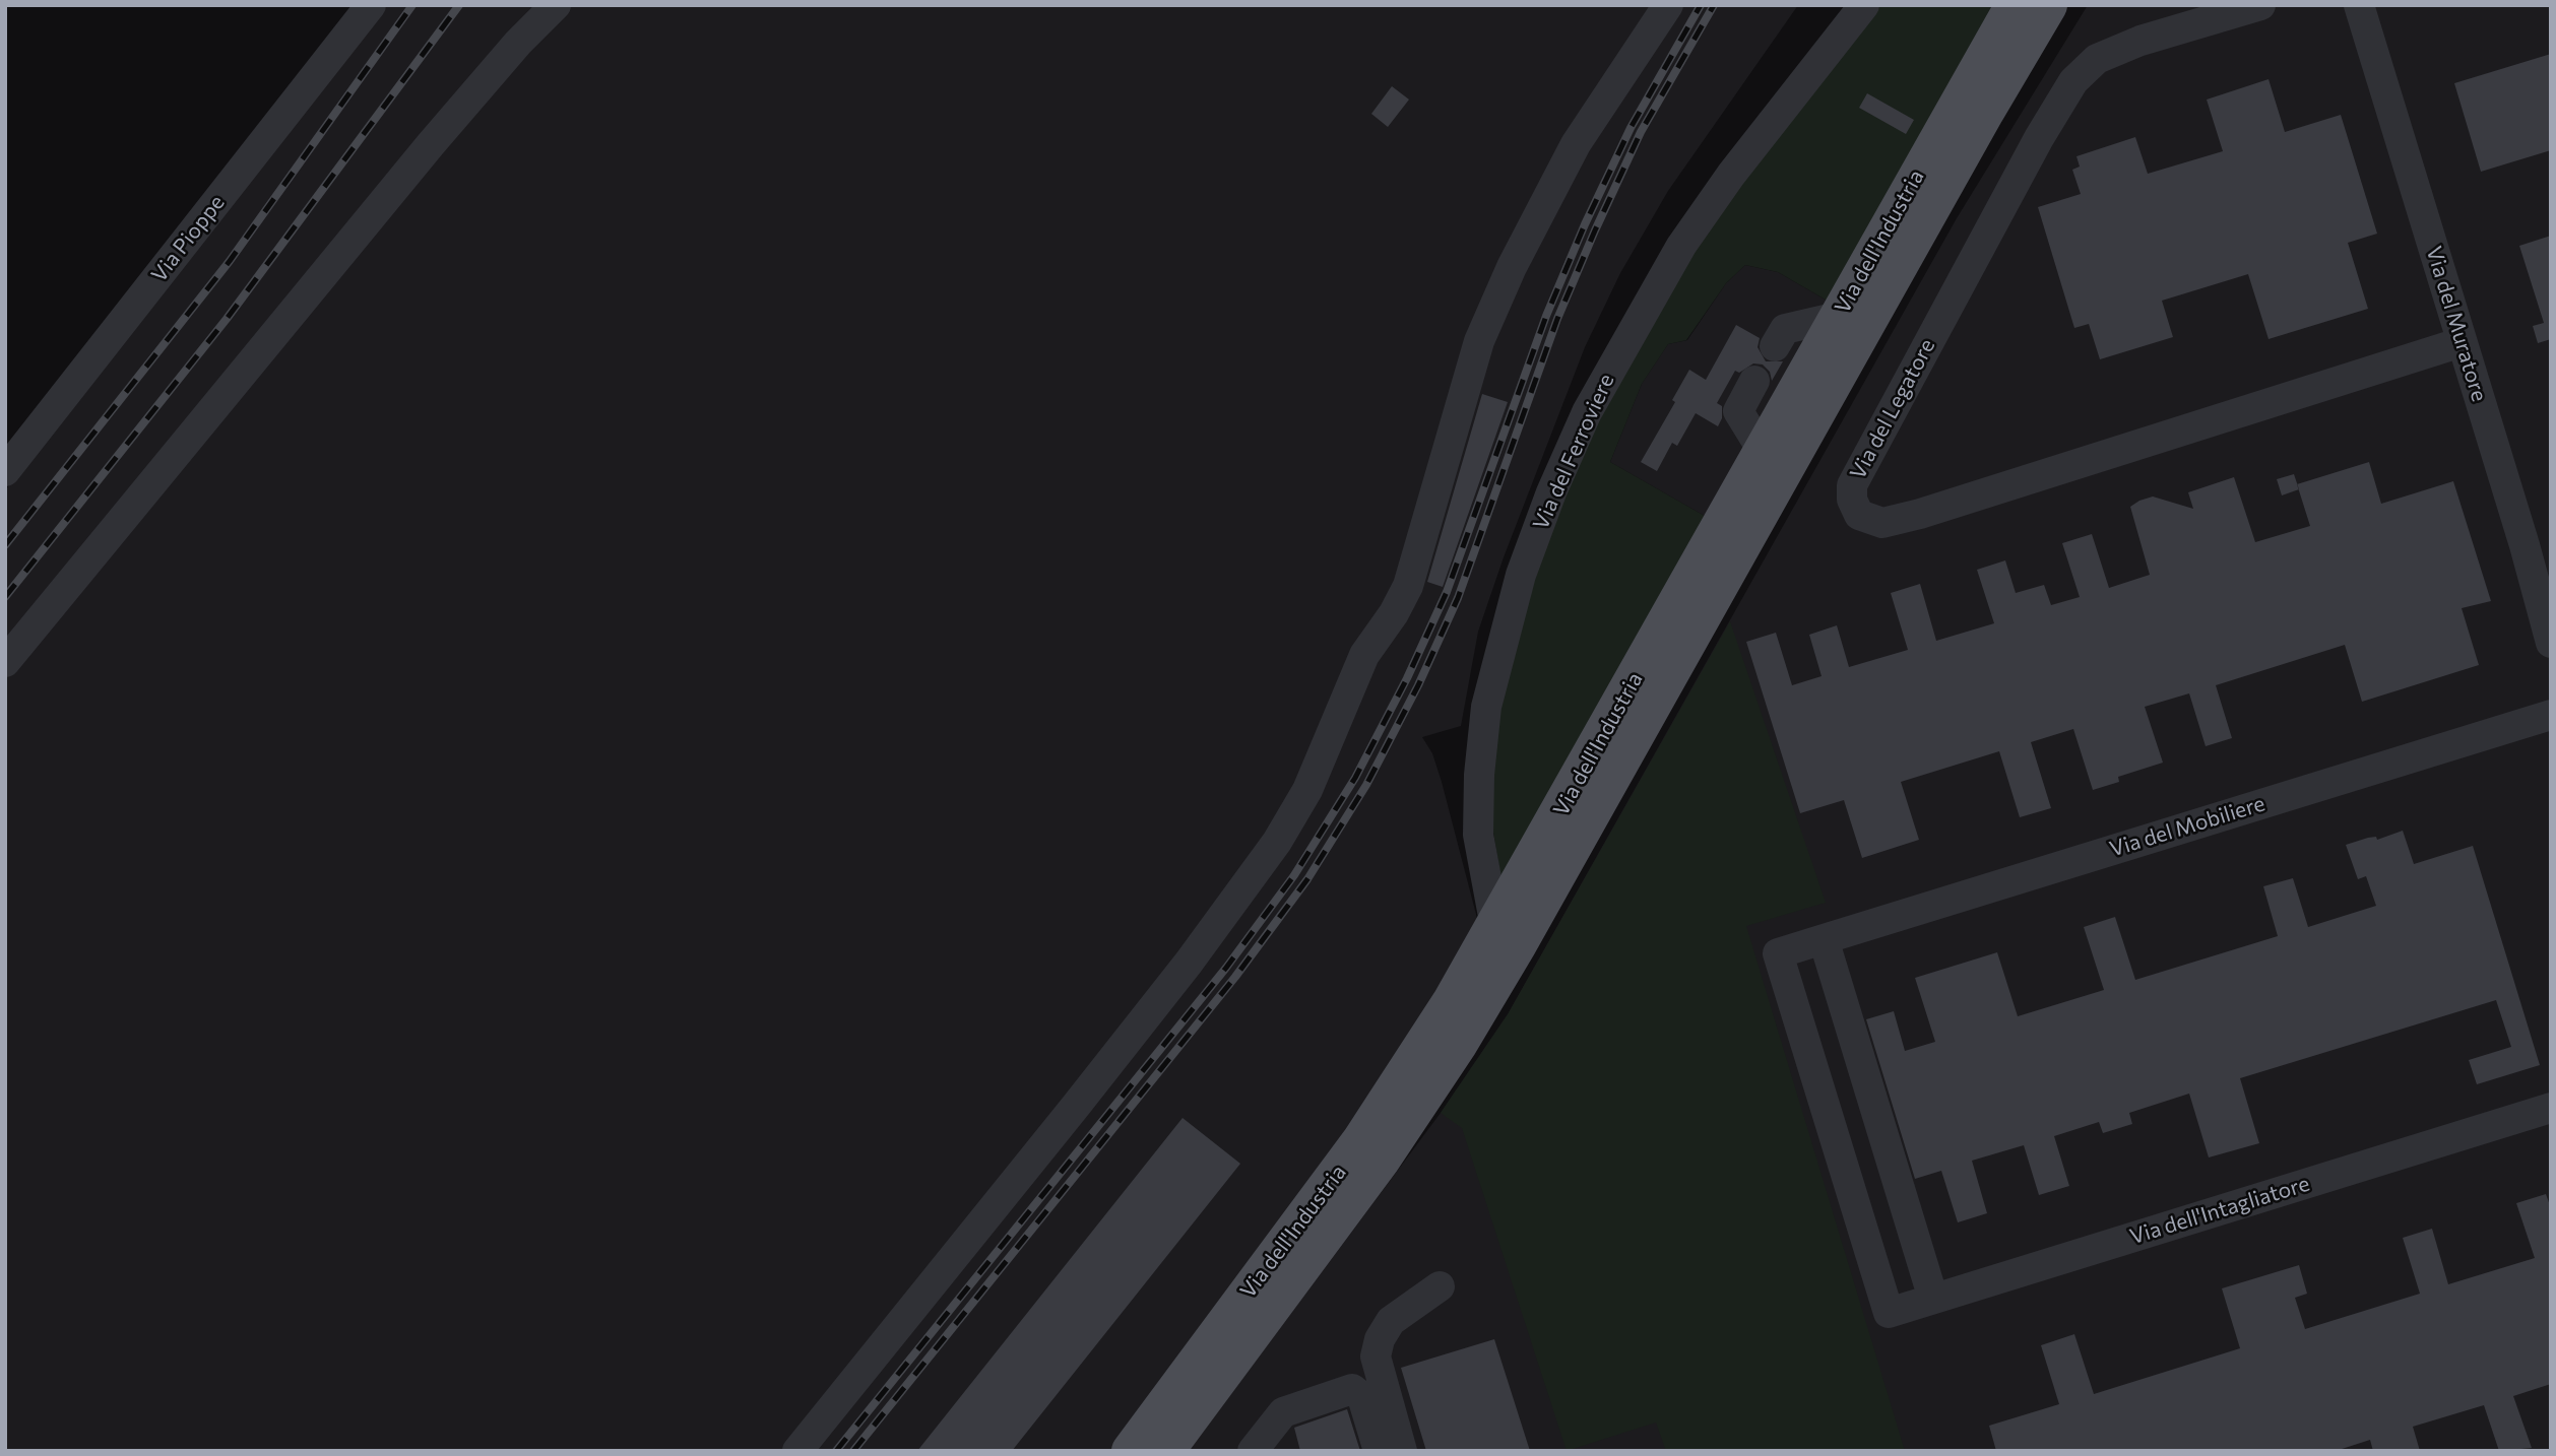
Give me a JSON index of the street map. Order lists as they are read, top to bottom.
{
  "streets": {
    "main road": ["Via dell'Industria"],
    "street": [
      "Via Pioppe",
      "Via del Muratore",
      "Via del Legatore",
      "Via del Ferroviere",
      "Via del Mobiliere",
      "Via dell'Intagliatore"
    ]
  },
  "crossings": [
    ["Via dell'Industria", "Via del Ferroviere"],
    ["Via del Muratore", "Via del Legatore"],
    ["Via del Mobiliere", "Via dell'Intagliatore"]
  ]
}
